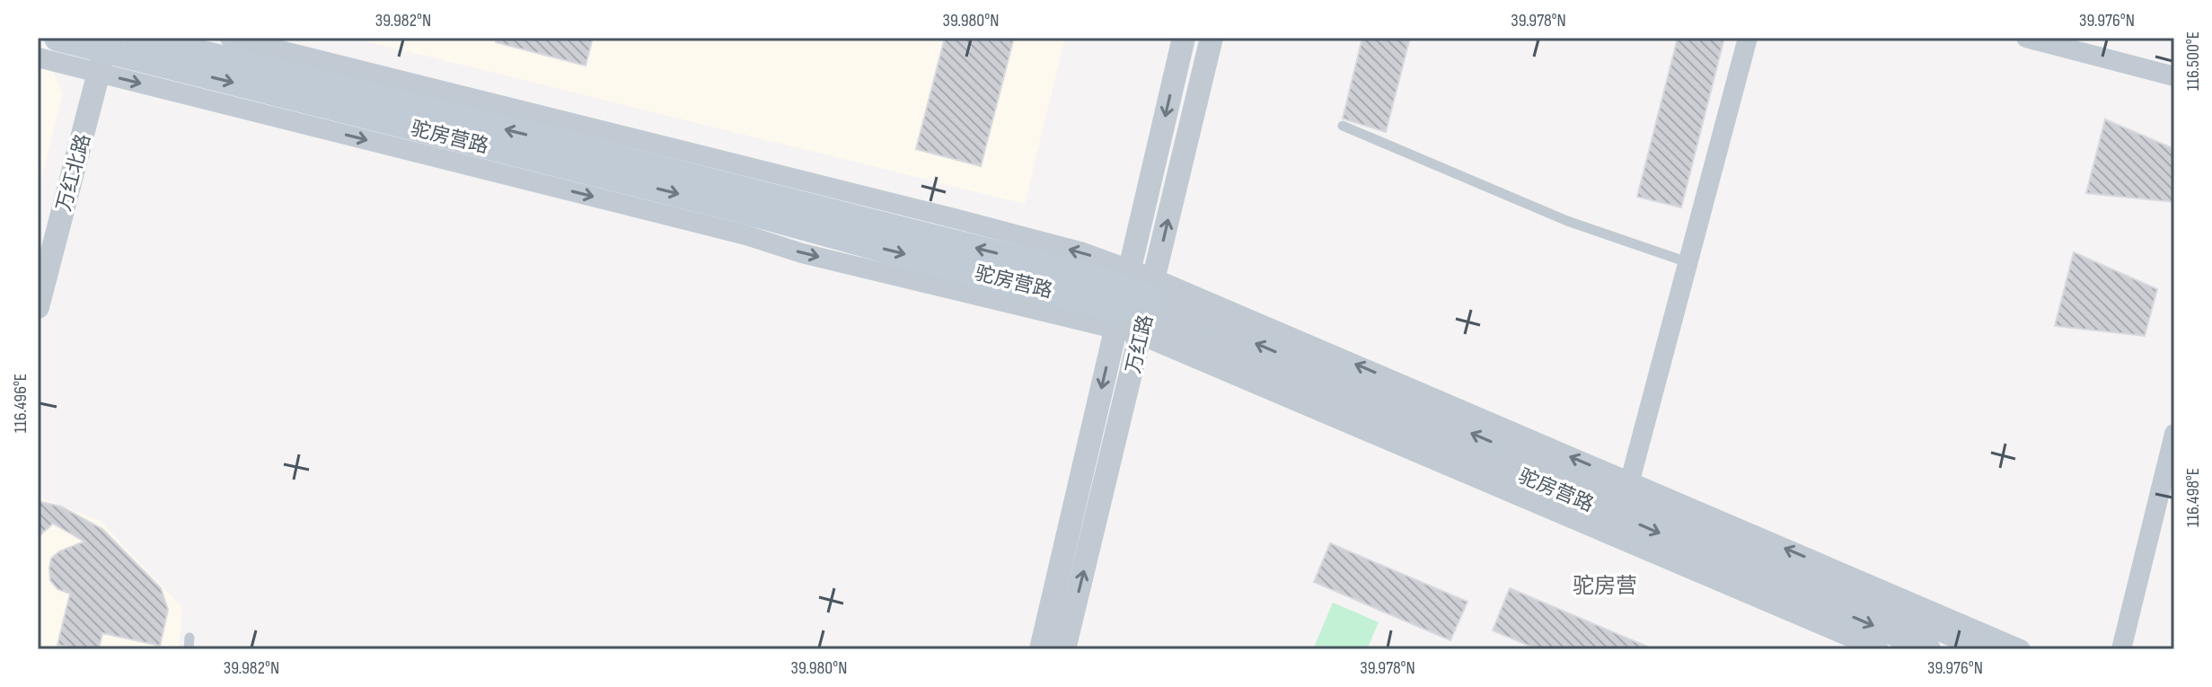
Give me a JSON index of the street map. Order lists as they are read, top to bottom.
{
  "streets": {
    "main road": ["驼房营路"],
    "street": ["万红北路", "万红路"]
  },
  "crossings": [
    ["驼房营路", "万红北路"],
    ["驼房营路", "万红路"]
  ],
  "districts": ["驼房营"],
  "coordinates": [
    "39.982°N",
    "39.980°N",
    "39.978°N",
    "39.976°N",
    "116.500°E",
    "116.496°E",
    "116.498°E"
  ]
}
